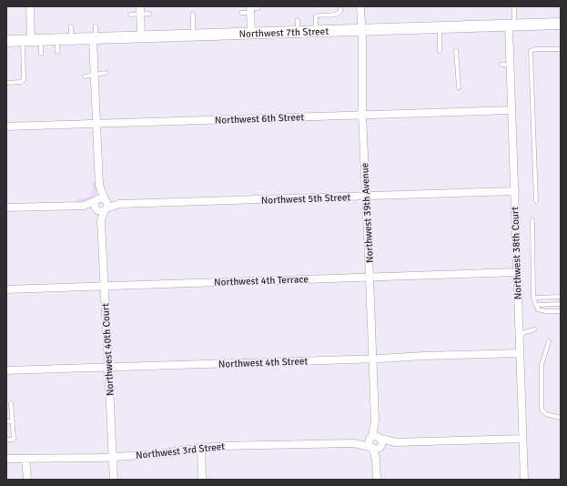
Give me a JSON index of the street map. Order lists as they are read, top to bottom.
{
  "streets": {
    "main road": ["Northwest 7th Street"],
    "street": [
      "Northwest 6th Street",
      "Northwest 5th Street",
      "Northwest 39th Avenue",
      "Northwest 38th Court",
      "Northwest 4th Terrace",
      "Northwest 40th Court",
      "Northwest 4th Street",
      "Northwest 3rd Street"
    ]
  },
  "crossings": [
    ["Northwest 7th Street", "Northwest 39th Avenue"],
    ["Northwest 7th Street", "Northwest 38th Court"],
    ["Northwest 7th Street", "Northwest 40th Court"],
    ["Northwest 6th Street", "Northwest 39th Avenue"],
    ["Northwest 6th Street", "Northwest 38th Court"],
    ["Northwest 6th Street", "Northwest 40th Court"],
    ["Northwest 5th Street", "Northwest 39th Avenue"],
    ["Northwest 5th Street", "Northwest 38th Court"],
    ["Northwest 5th Street", "Northwest 40th Court"],
    ["Northwest 39th Avenue", "Northwest 4th Terrace"],
    ["Northwest 39th Avenue", "Northwest 4th Street"],
    ["Northwest 39th Avenue", "Northwest 3rd Street"],
    ["Northwest 38th Court", "Northwest 4th Terrace"],
    ["Northwest 38th Court", "Northwest 4th Street"],
    ["Northwest 38th Court", "Northwest 3rd Street"],
    ["Northwest 4th Terrace", "Northwest 40th Court"],
    ["Northwest 40th Court", "Northwest 4th Street"],
    ["Northwest 40th Court", "Northwest 3rd Street"]
  ]
}
